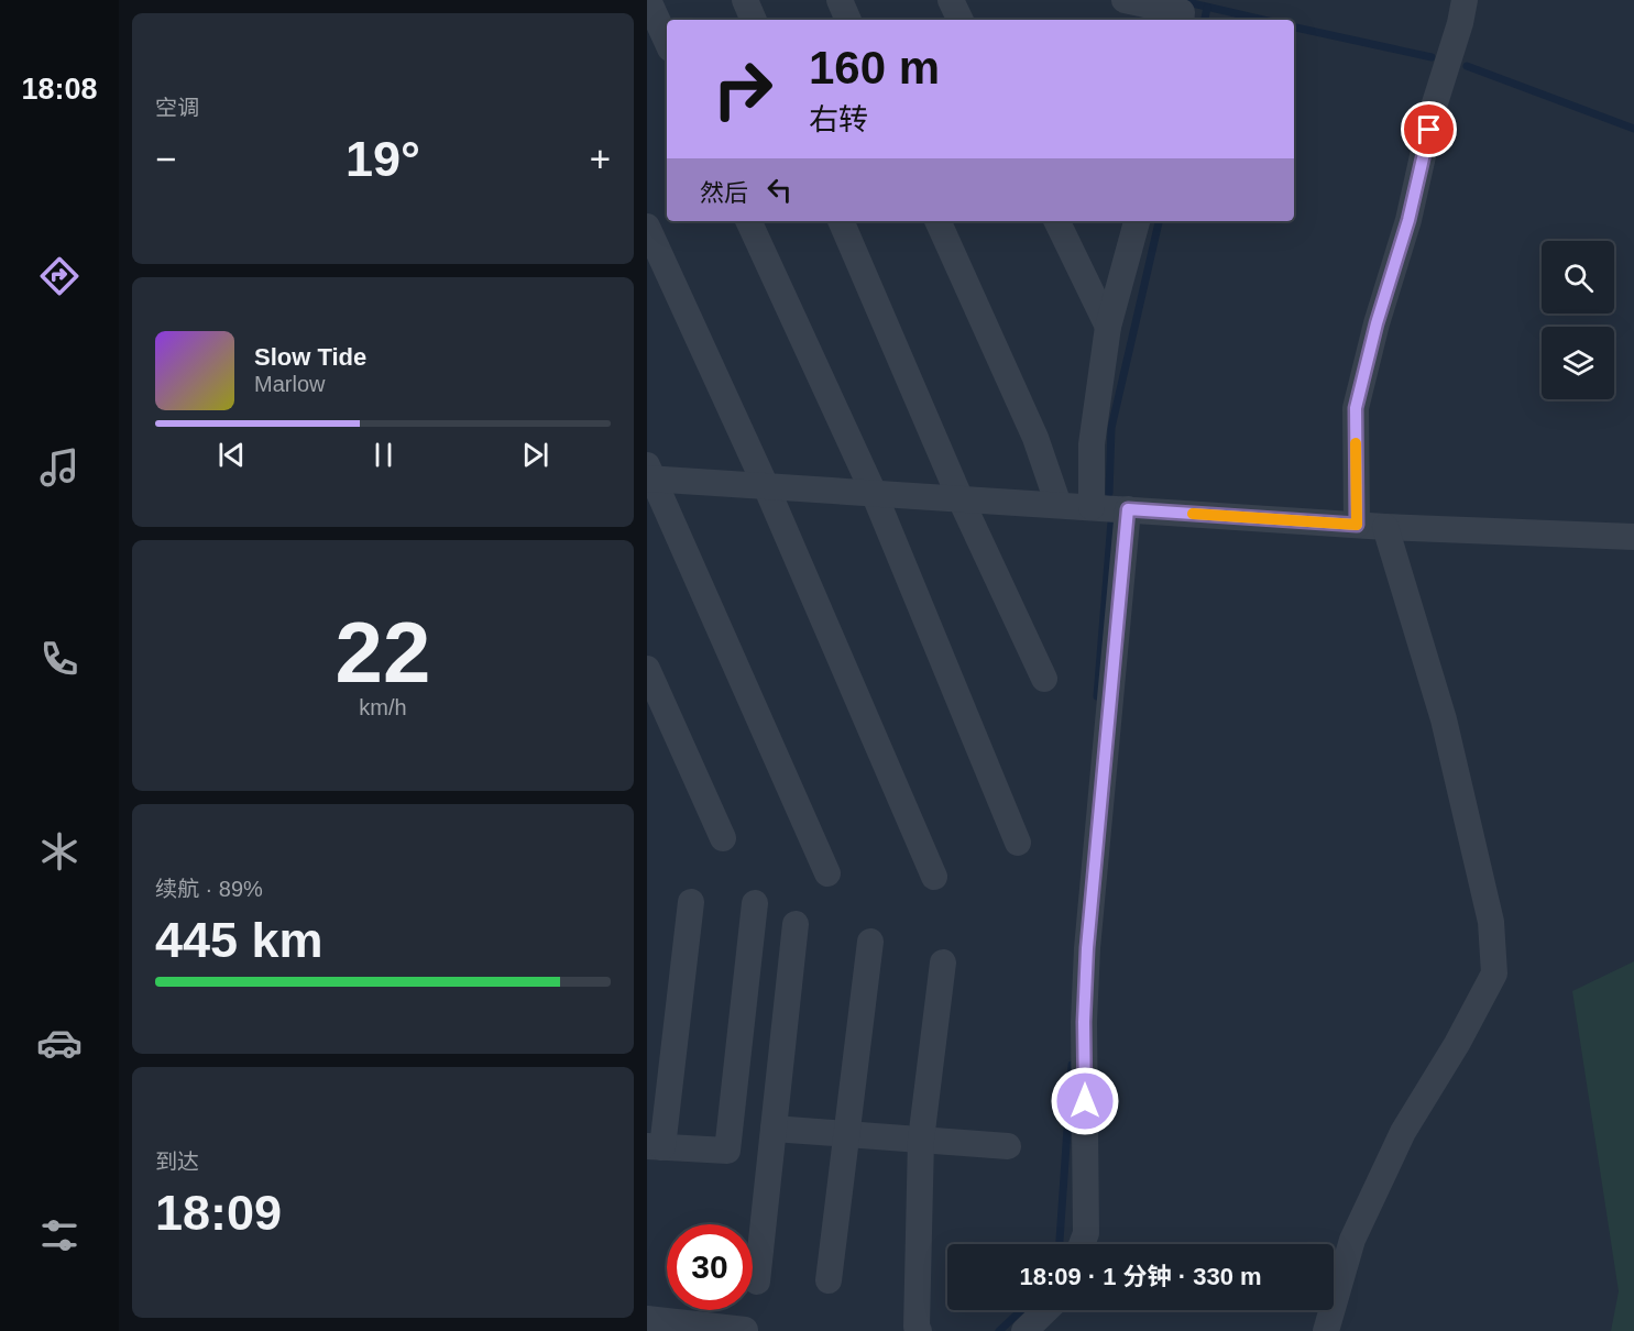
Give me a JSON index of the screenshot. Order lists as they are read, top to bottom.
{
  "page": {
    "tabs": "18:08",
    "tile": [
      "空调",
      ["22", "km/h"],
      ["续航 · 89%", "445 km"],
      ["到达", "18:09"]
    ],
    "turn": ["160 m", "右转"],
    "heat": ["−", "19°", "+"],
    "then": "然后",
    "song": ["Slow Tide", "Marlow"],
    "limit": "30",
    "trip": "18:09 · 1 分钟 · 330 m"
  }
}
